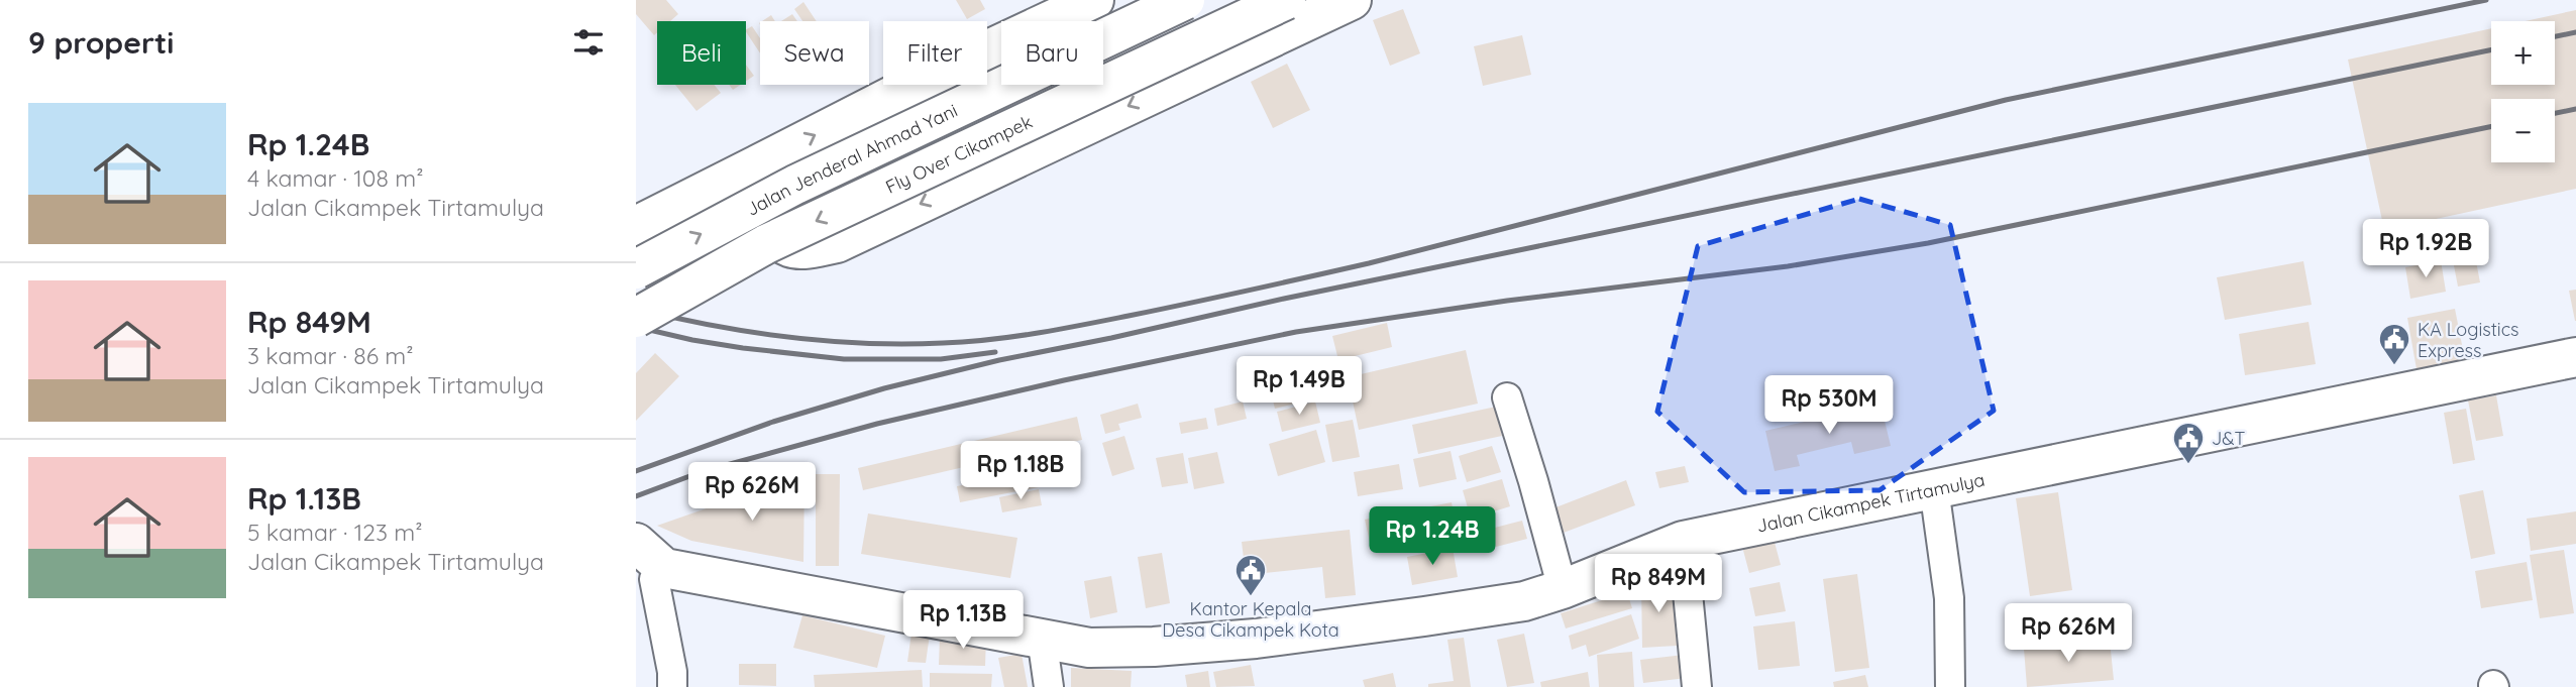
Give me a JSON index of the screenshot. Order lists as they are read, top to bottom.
{
  "streets": {
    "main road": ["Fly Over Cikampek", "Jalan Jenderal Ahmad Yani", "Jalan Cikampek Tirtamulya"]
  },
  "places": {
    "public building": ["KA Logistics Express", "J&T", "Kantor Kepala Desa Cikampek Kota"]
  },
  "page": {
    "heading": "9 properti",
    "map_buttons": ["+", "−"],
    "chip": [
      "Beli",
      "Sewa",
      "Filter",
      "Baru"
    ],
    "list": [
      {
        "name": "Rp 1.24B",
        "note": "4 kamar · 108 m² · Jalan Cikampek Tirtamulya"
      },
      {
        "name": "Rp 849M",
        "note": "3 kamar · 86 m² · Jalan Cikampek Tirtamulya"
      },
      {
        "name": "Rp 1.13B",
        "note": "5 kamar · 123 m² · Jalan Cikampek Tirtamulya"
      }
    ],
    "price": [
      "Rp 1.92B",
      "Rp 1.49B",
      "Rp 530M",
      "Rp 1.18B",
      "Rp 626M",
      "Rp 1.24B",
      "Rp 849M",
      "Rp 1.13B",
      "Rp 626M"
    ]
  }
}
